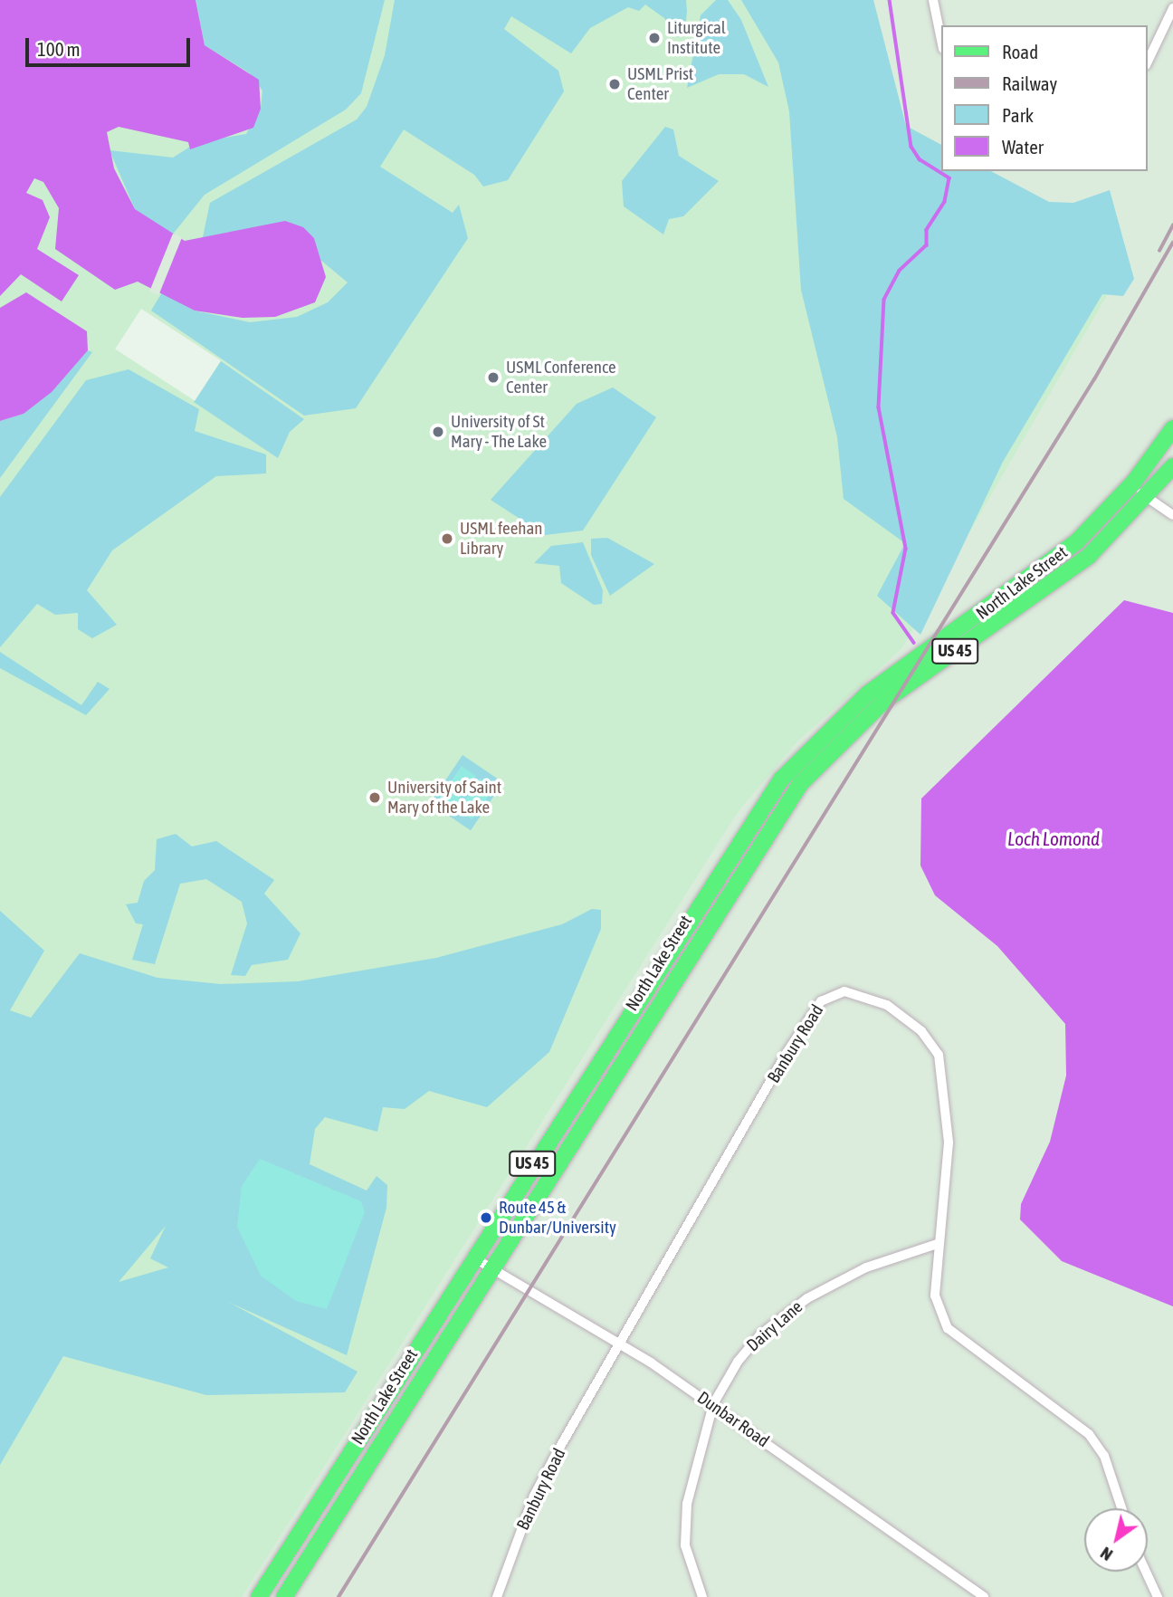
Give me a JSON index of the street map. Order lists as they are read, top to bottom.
{
  "streets": {
    "main road": ["North Lake Street", "US 45"],
    "street": ["Banbury Road", "Dairy Lane", "Dunbar Road"]
  },
  "crossings": [
    ["North Lake Street", "Dunbar Road"],
    ["Banbury Road", "Dairy Lane"],
    ["Banbury Road", "Dunbar Road"],
    ["Dairy Lane", "Dunbar Road"]
  ],
  "water": ["Loch Lomond"],
  "places": [
    "Liturgical Institute",
    "USML Prist Center",
    "USML Conference Center",
    "University of St Mary - The Lake",
    "USML feehan Library",
    "University of Saint Mary of the Lake",
    "Route 45 & Dunbar/University"
  ],
  "legend": [
    "Road",
    "Railway",
    "Park",
    "Water"
  ],
  "scale_bar": "100 m",
  "north": "bottom left"
}
